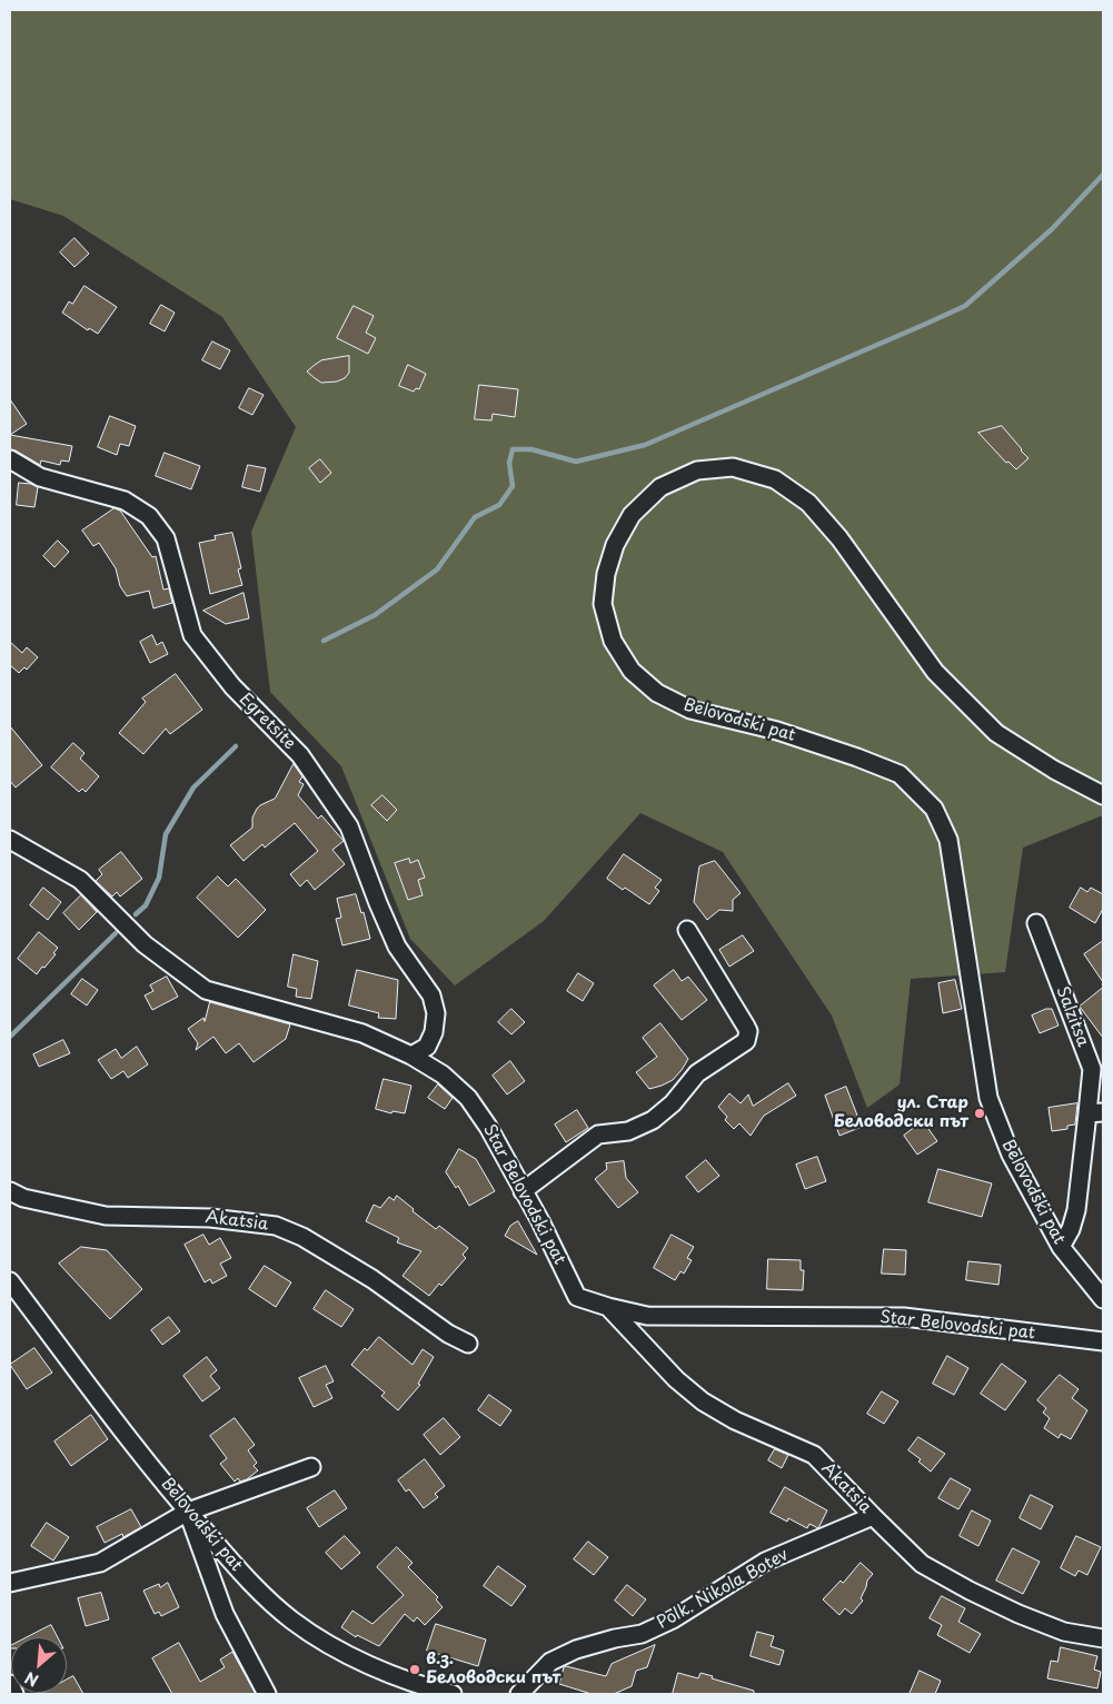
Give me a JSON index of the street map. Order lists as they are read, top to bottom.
{
  "streets": {
    "street": [
      "Belovodski pat",
      "Egretsite",
      "Salzitsa",
      "Star Belovodski pat",
      "Akatsia",
      "Polk. Nikola Botev"
    ]
  },
  "crossings": [
    ["Belovodski pat", "Salzitsa"],
    ["Egretsite", "Star Belovodski pat"],
    ["Star Belovodski pat", "Akatsia"],
    ["Akatsia", "Polk. Nikola Botev"]
  ],
  "places": ["ул. Стар Беловодски път", "в.з. Беловодски път"],
  "north": "bottom left"
}
